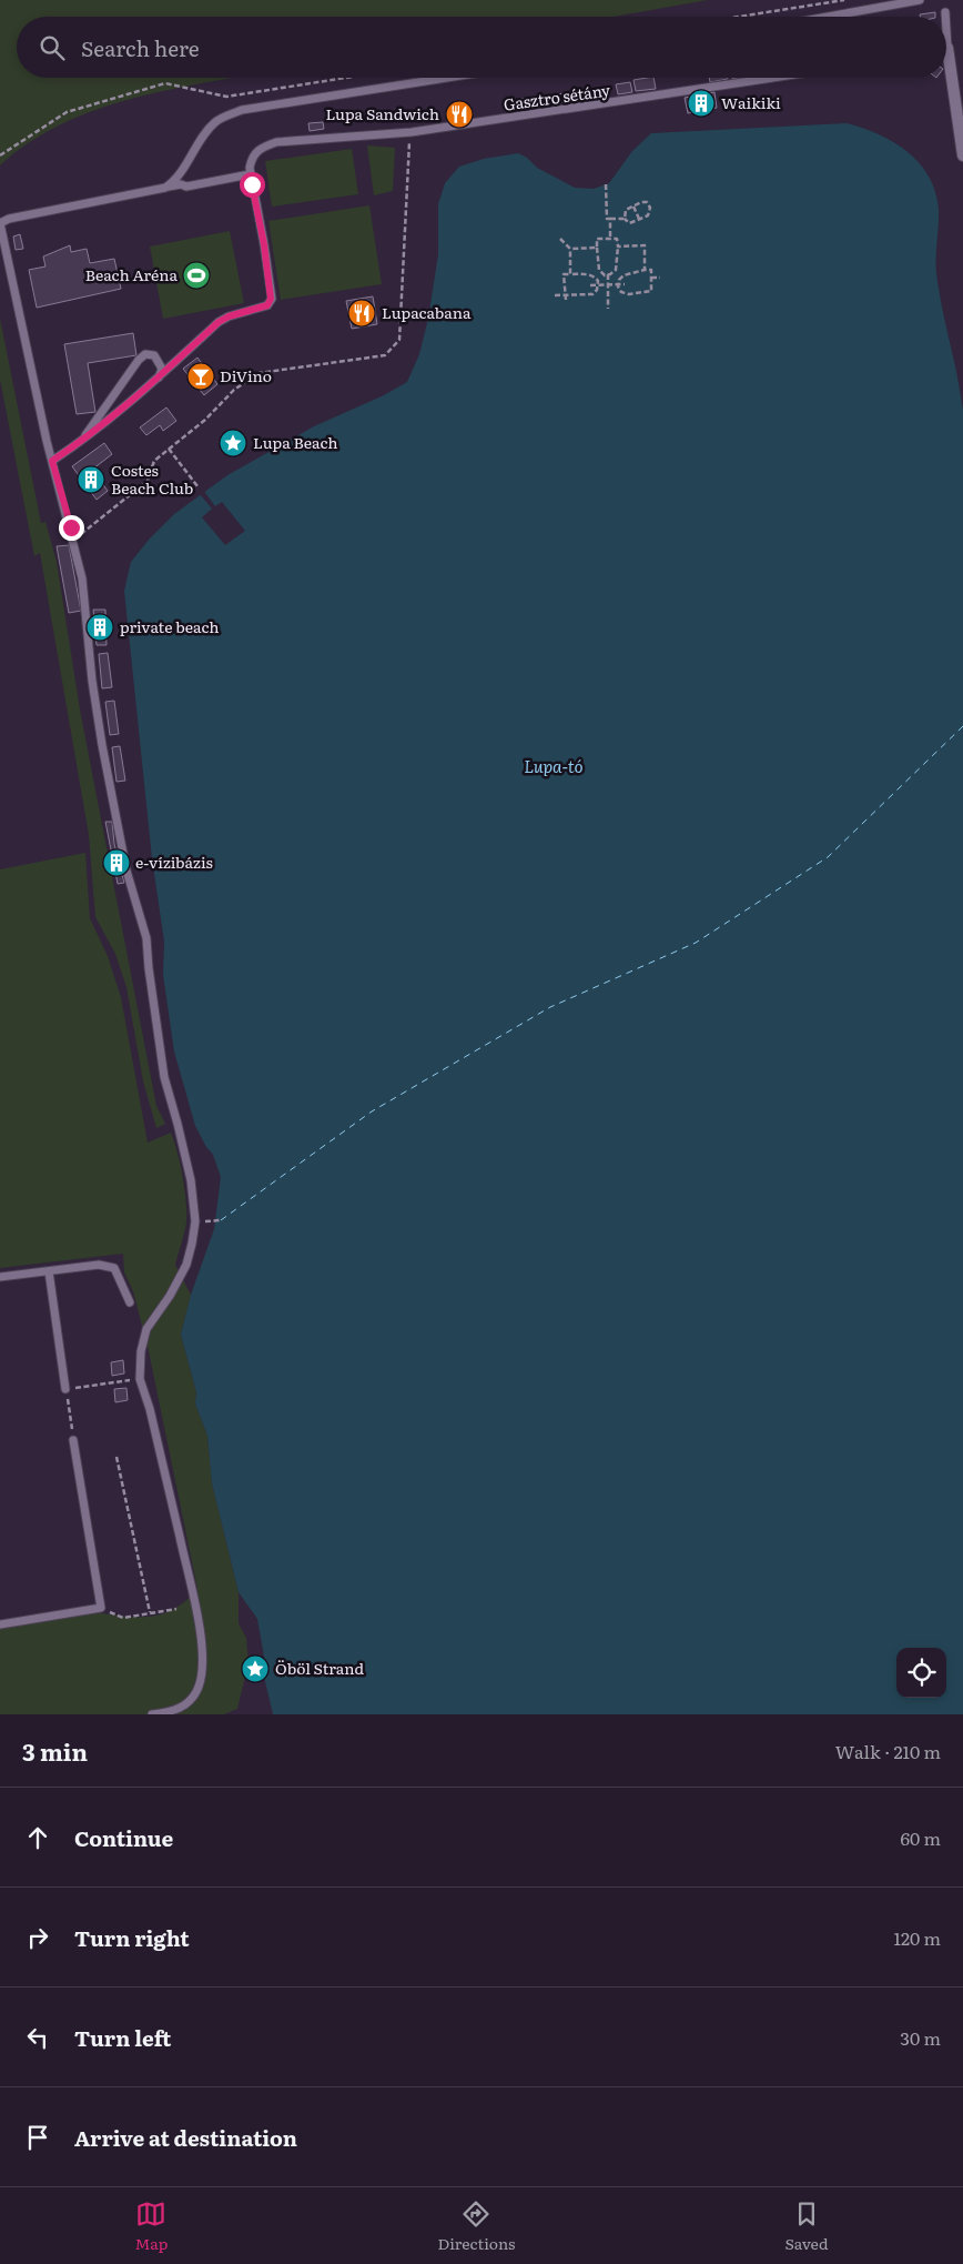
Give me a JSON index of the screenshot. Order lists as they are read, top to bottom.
{
  "streets": {
    "lane": ["Gasztro sétány"]
  },
  "water": ["Lupa-tó"],
  "places": {
    "building": [
      "Waikiki",
      "Costes Beach Club",
      "private beach",
      "e-vízibázis"
    ],
    "restaurant": ["Lupa Sandwich", "Lupacabana"],
    "sports": ["Beach Aréna"],
    "bar": ["DiVino"],
    "place": ["Lupa Beach", "Öböl Strand"]
  },
  "page": {
    "search": "Search here",
    "heading": ["3 min", "Walk · 210 m"],
    "list": [
      ["Continue", "60 m"],
      ["Turn right", "120 m"],
      ["Turn left", "30 m"],
      "Arrive at destination"
    ],
    "nav": ["Map", "Directions", "Saved"]
  }
}
